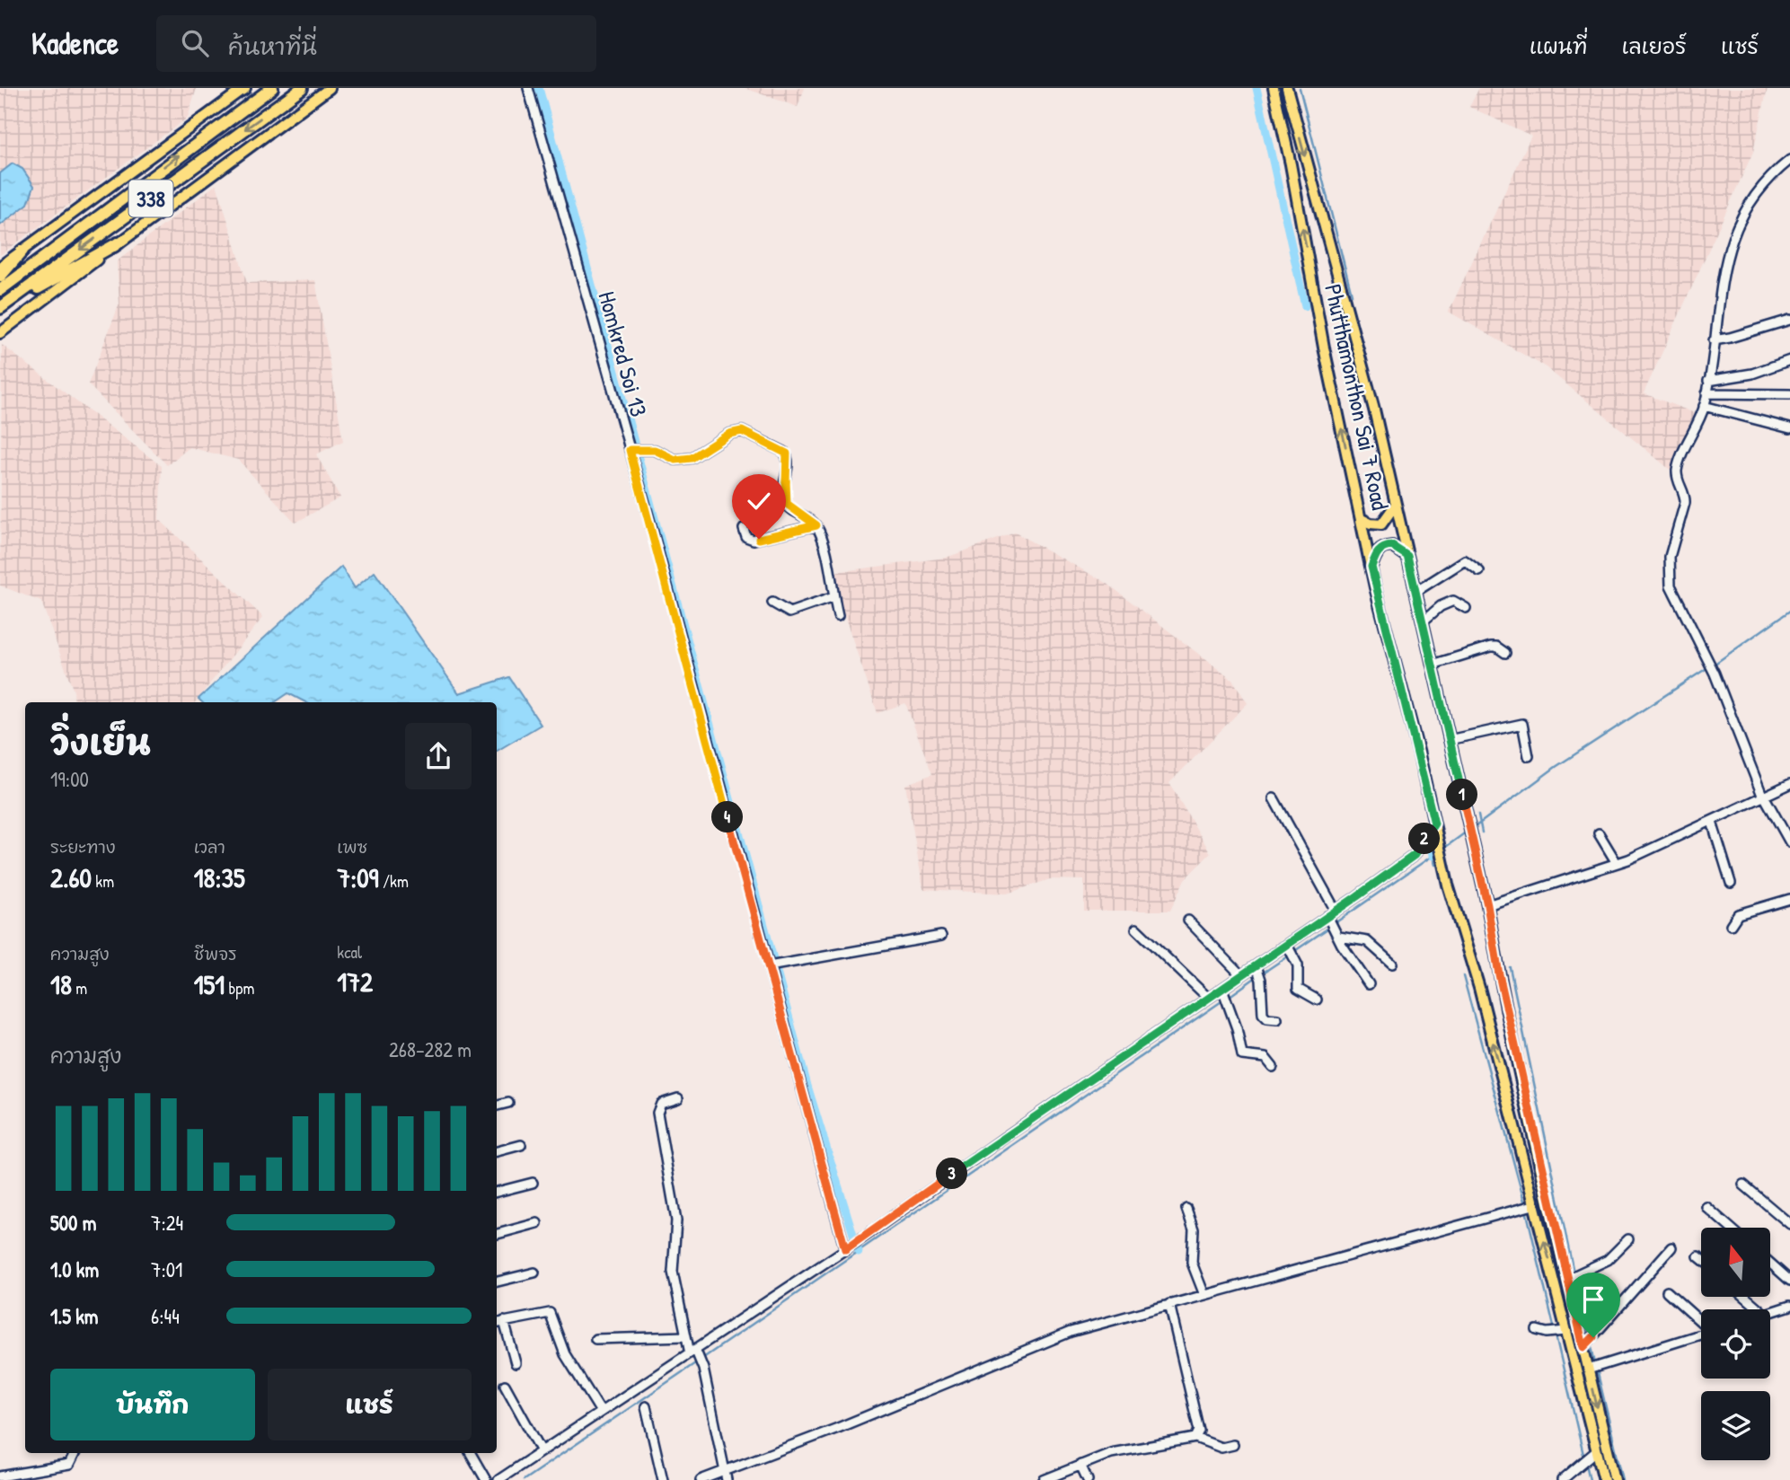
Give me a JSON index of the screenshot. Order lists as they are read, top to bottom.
{
  "streets": {
    "highway": ["338"],
    "main road": ["Phutthamonthon Sai 7 Road"],
    "street": ["Homkred Soi 13"]
  },
  "north": "top",
  "page": {
    "header": "Kadence",
    "search": "ค้นหาที่นี่",
    "nav": ["แผนที่", "เลเยอร์", "แชร์"],
    "heading": ["วิ่งเย็น", "19:00"],
    "pins": [
      "1",
      "4",
      "2",
      "3"
    ],
    "stats": [
      ["ระยะทาง", "2.60 km"],
      ["เวลา", "18:35"],
      ["เพซ", "7:09 /km"],
      ["ความสูง", "18 m"],
      ["ชีพจร", "151 bpm"],
      ["kcal", "172"]
    ],
    "chart": ["ความสูง", "268–282 m"],
    "list": [
      {
        "name": "500 m",
        "note": "7:24"
      },
      {
        "name": "1.0 km",
        "note": "7:01"
      },
      {
        "name": "1.5 km",
        "note": "6:44"
      }
    ],
    "buttons": ["บันทึก", "แชร์"]
  }
}
